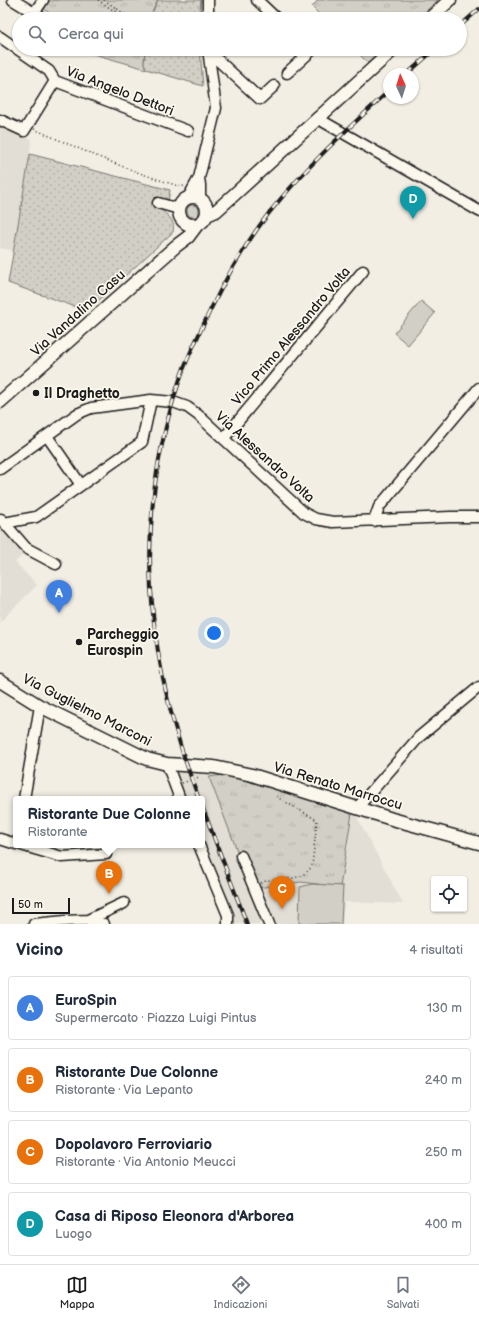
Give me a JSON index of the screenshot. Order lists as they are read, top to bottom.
{
  "streets": {
    "main road": ["Via Vandalino Casu", "Via Guglielmo Marconi", "Via Renato Marroccu"],
    "street": ["Via Angelo Dettori", "Vico Primo Alessandro Volta", "Via Alessandro Volta"]
  },
  "crossings": [
    ["Vico Primo Alessandro Volta", "Via Alessandro Volta"],
    ["Via Guglielmo Marconi", "Via Renato Marroccu"]
  ],
  "places": ["Il Draghetto", "Parcheggio Eurospin"],
  "scale_bar": "50 m",
  "north": "top",
  "page": {
    "search": "Cerca qui",
    "pins": [
      "D",
      "A",
      "B",
      "C"
    ],
    "popup": ["Ristorante Due Colonne", "Ristorante"],
    "scale": "50 m",
    "heading": ["Vicino", "4 risultati"],
    "list": [
      {
        "mark": "A",
        "name": "EuroSpin",
        "note": "Supermercato · Piazza Luigi Pintus",
        "value": "130 m"
      },
      {
        "mark": "B",
        "name": "Ristorante Due Colonne",
        "note": "Ristorante · Via Lepanto",
        "value": "240 m"
      },
      {
        "mark": "C",
        "name": "Dopolavoro Ferroviario",
        "note": "Ristorante · Via Antonio Meucci",
        "value": "250 m"
      },
      {
        "mark": "D",
        "name": "Casa di Riposo Eleonora d'Arborea",
        "note": "Luogo",
        "value": "400 m"
      }
    ],
    "nav": ["Mappa", "Indicazioni", "Salvati"]
  }
}
